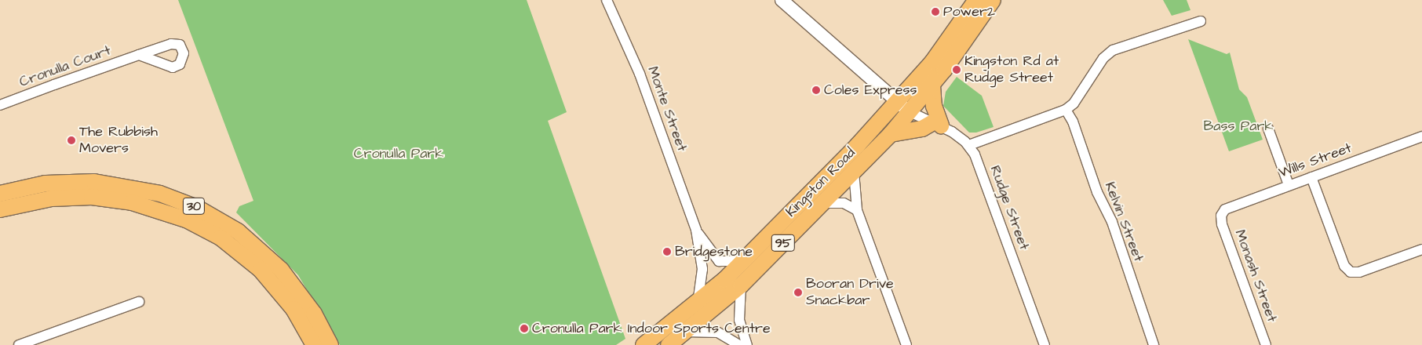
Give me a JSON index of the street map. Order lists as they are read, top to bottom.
{
  "streets": {
    "main road": ["Kingston Road", "30", "95"],
    "street": [
      "Cronulla Court",
      "Monte Street",
      "Wills Street",
      "Rudge Street",
      "Kelvin Street",
      "Monash Street"
    ]
  },
  "crossings": [
    ["Monte Street", "Kingston Road"],
    ["Wills Street", "Monash Street"],
    ["Kingston Road", "Rudge Street"]
  ],
  "parks": ["Bass Park", "Cronulla Park"],
  "places": [
    "Power2",
    "Kingston Rd at Rudge Street",
    "Coles Express",
    "The Rubbish Movers",
    "Bridgestone",
    "Booran Drive Snackbar",
    "Cronulla Park Indoor Sports Centre"
  ]
}
